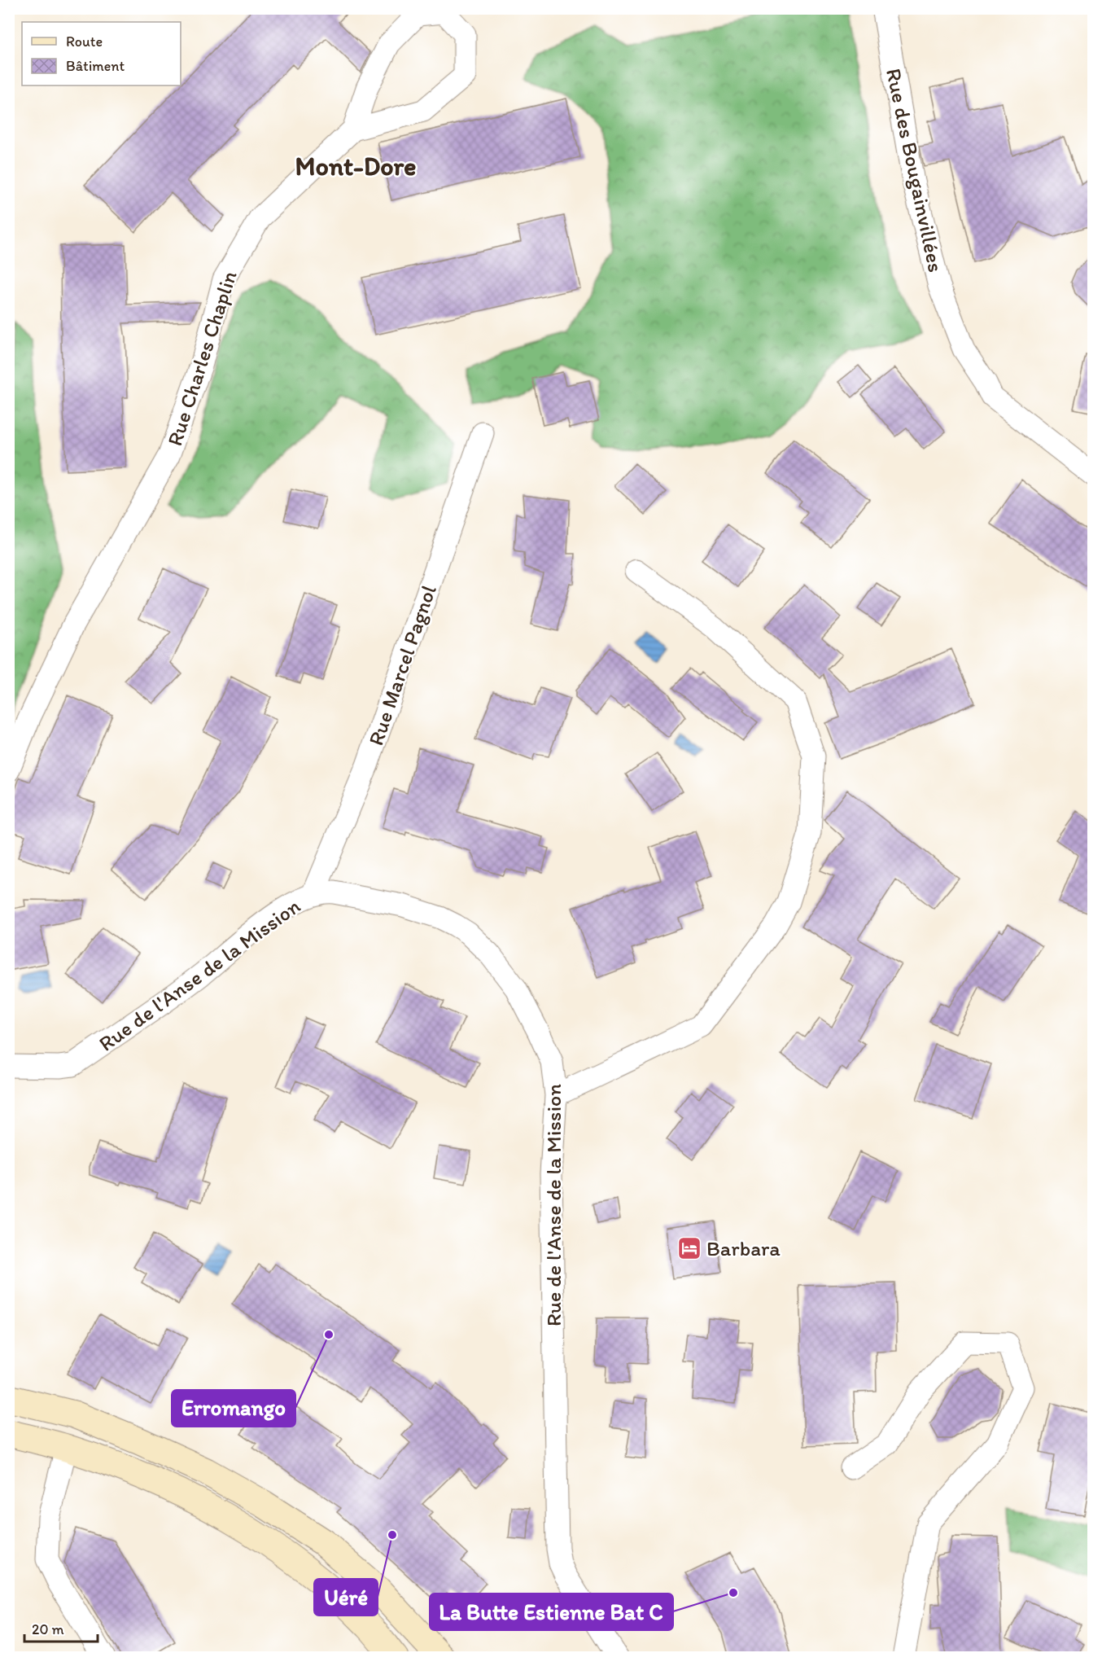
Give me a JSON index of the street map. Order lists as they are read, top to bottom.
{
  "streets": {
    "street": [
      "Rue des Bougainvillées",
      "Rue Charles Chaplin",
      "Rue Marcel Pagnol",
      "Rue de l'Anse de la Mission"
    ]
  },
  "crossings": [
    ["Rue Marcel Pagnol", "Rue de l'Anse de la Mission"]
  ],
  "districts": ["Mont-Dore"],
  "places": {
    "hotel": ["Barbara"],
    "other": ["Erromango", "Uéré", "La Butte Estienne Bat C"]
  },
  "legend": ["Route", "Bâtiment"],
  "scale_bar": "20 m"
}
